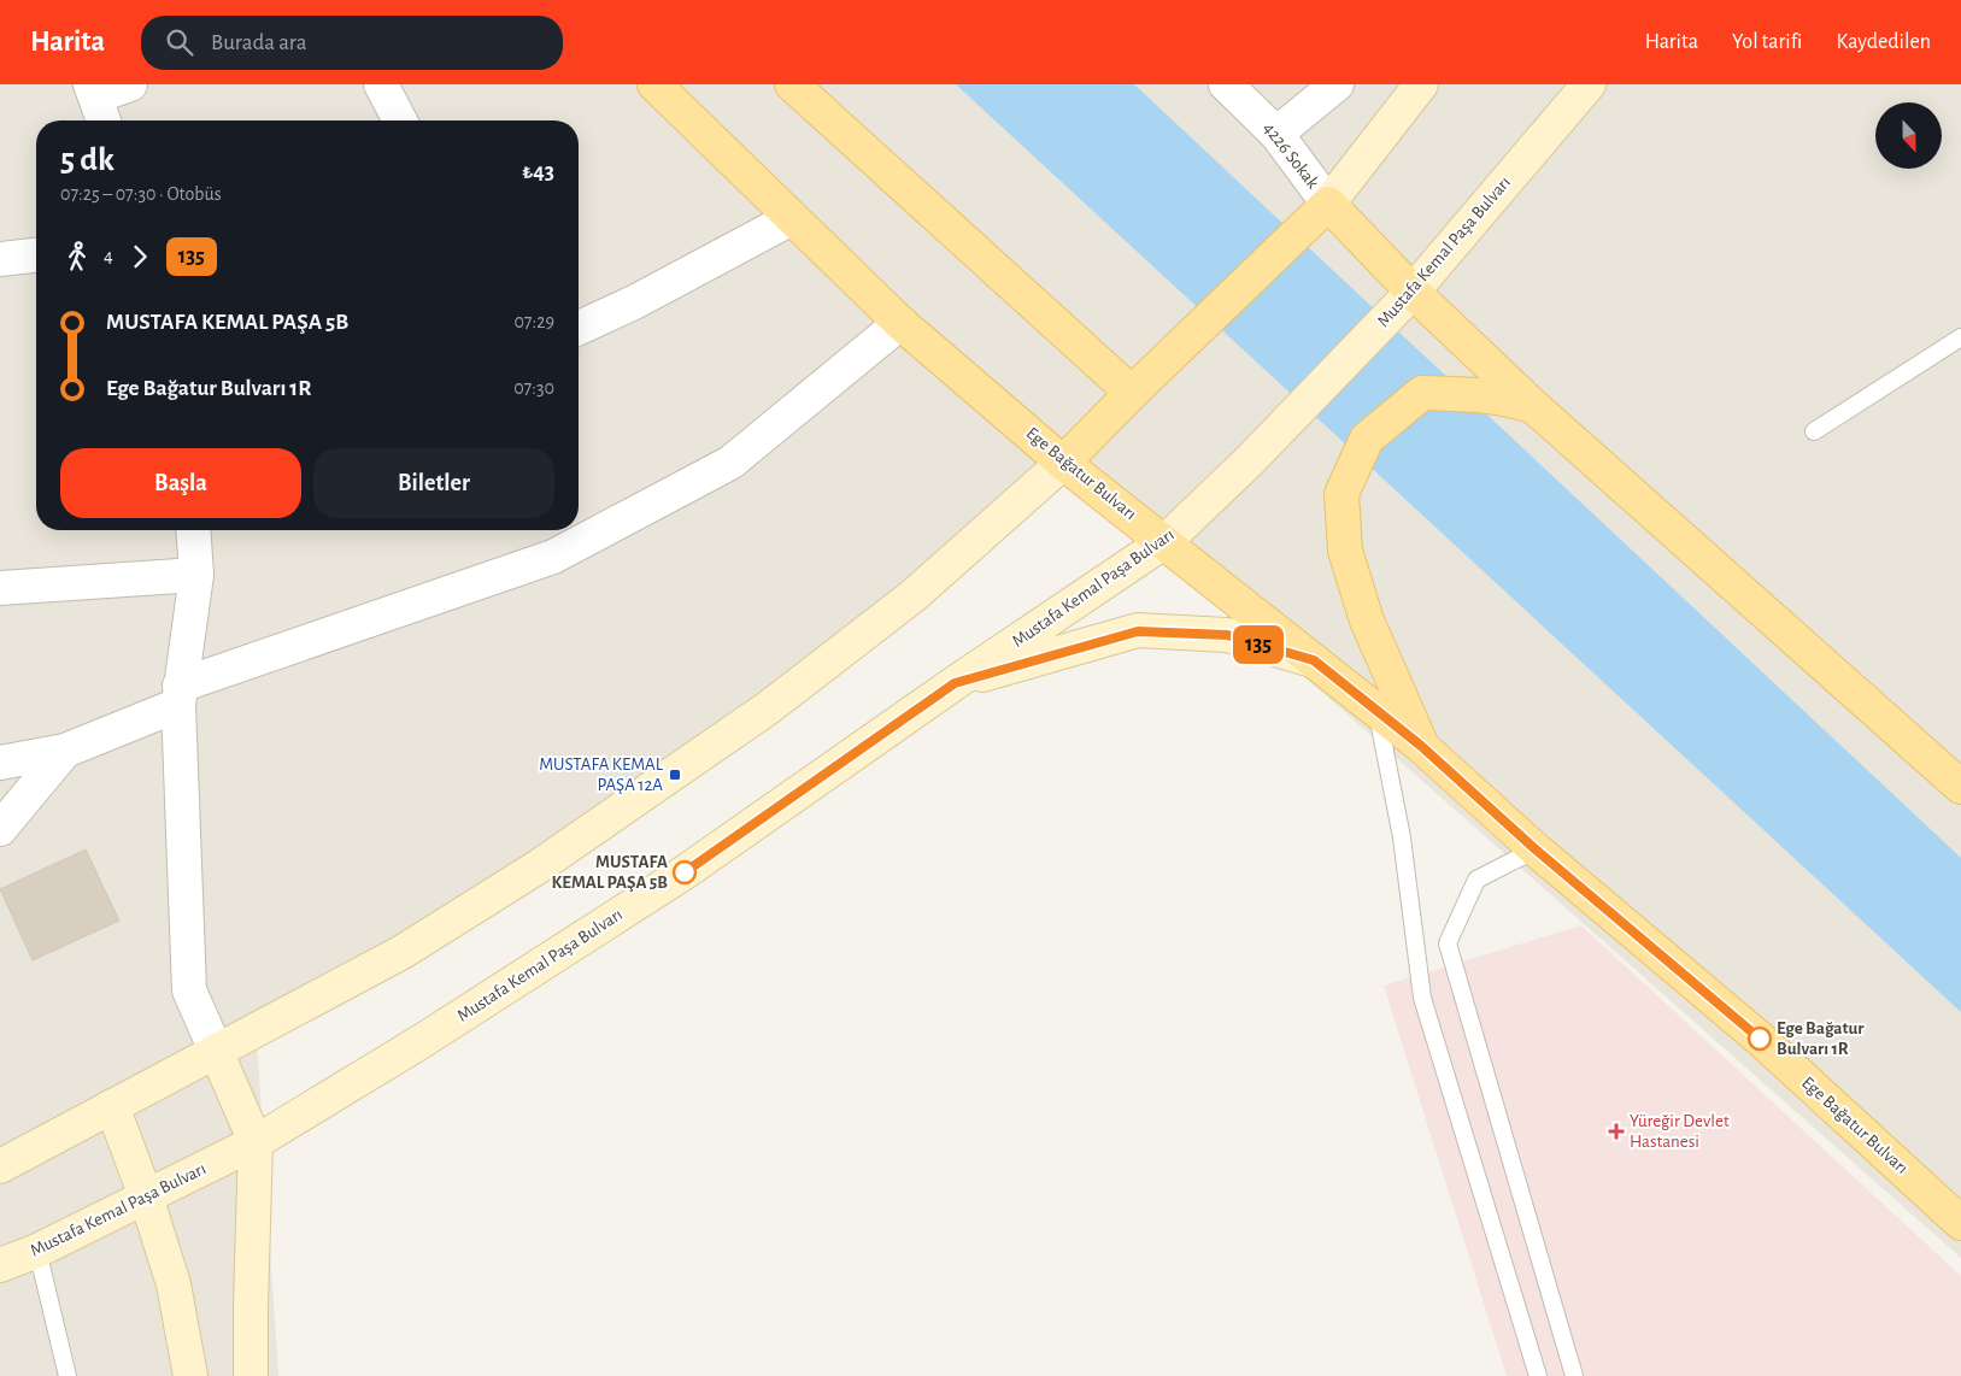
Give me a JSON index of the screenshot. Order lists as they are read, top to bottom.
{
  "streets": {
    "main road": ["Mustafa Kemal Paşa Bulvarı", "Ege Bağatur Bulvarı"],
    "street": ["4226 Sokak"]
  },
  "crossings": [
    ["Mustafa Kemal Paşa Bulvarı", "Ege Bağatur Bulvarı"]
  ],
  "places": {
    "transit": ["MUSTAFA KEMAL PAŞA 12A"],
    "other": ["MUSTAFA KEMAL PAŞA 5B", "Ege Bağatur Bulvarı 1R"],
    "health": ["Yüreğir Devlet Hastanesi"]
  },
  "lines": ["bus line 135"],
  "north": "bottom",
  "page": {
    "header": "Harita",
    "search": "Burada ara",
    "nav": ["Harita", "Yol tarifi", "Kaydedilen"],
    "on_map": "135",
    "heading": ["5 dk", "07:25 – 07:30 · Otobüs", "₺43"],
    "legs": ["4", "135"],
    "list": [
      {
        "name": "MUSTAFA KEMAL PAŞA 5B",
        "value": "07:29"
      },
      {
        "name": "Ege Bağatur Bulvarı 1R",
        "value": "07:30"
      }
    ],
    "buttons": ["Başla", "Biletler"]
  }
}
